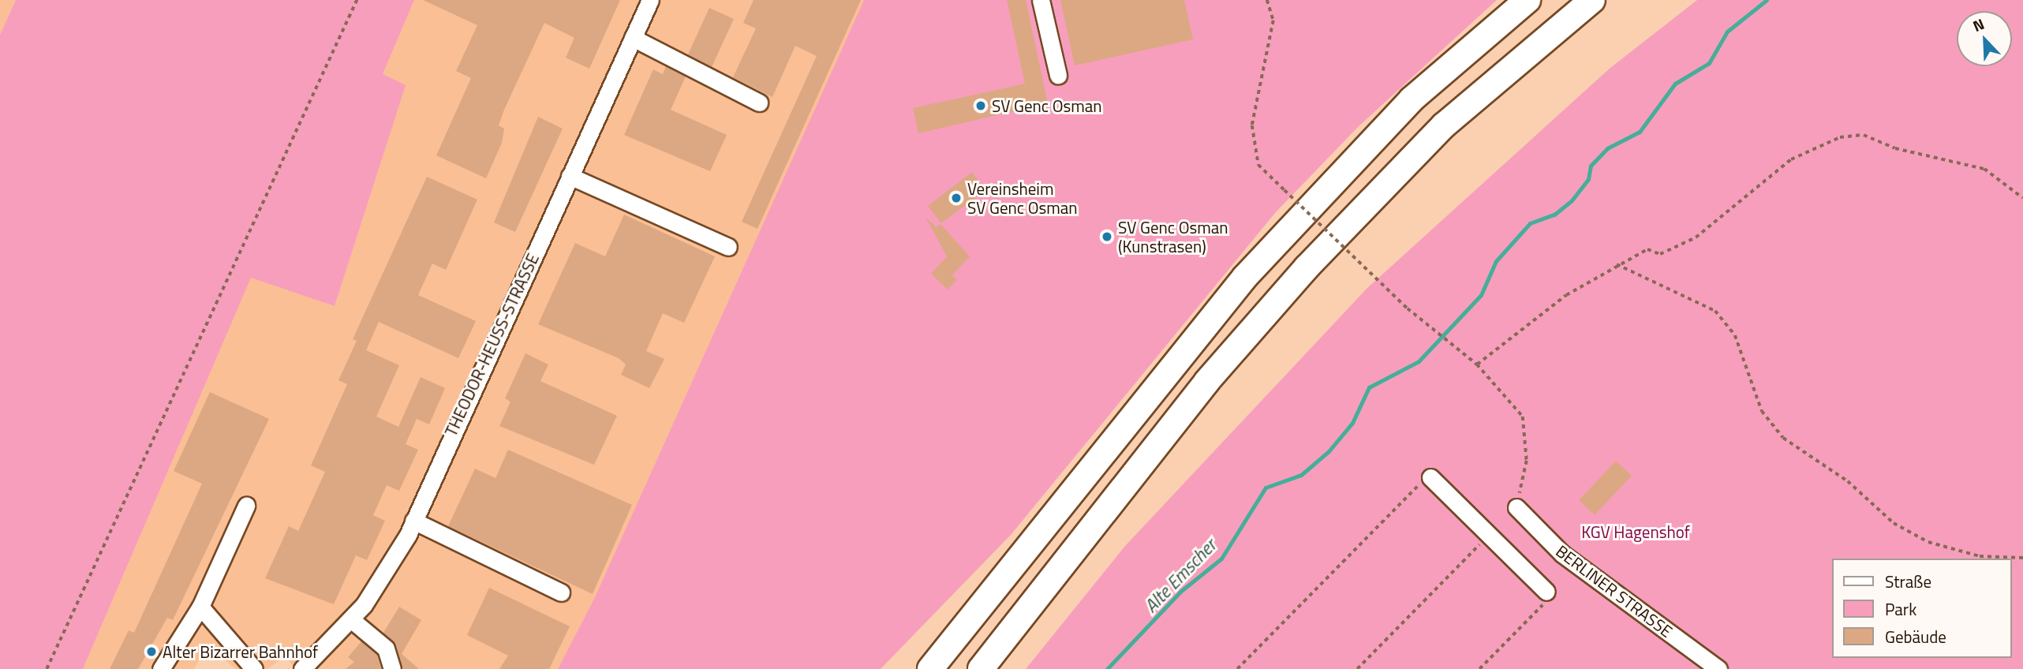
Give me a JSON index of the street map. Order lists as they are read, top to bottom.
{
  "streets": {
    "street": ["THEODOR-HEUSS-STRASSE", "BERLINER STRASSE"]
  },
  "water": ["Alte Emscher"],
  "parks": ["KGV Hagenshof"],
  "places": [
    "SV Genc Osman",
    "Vereinsheim SV Genc Osman",
    "SV Genc Osman (Kunstrasen)",
    "Alter Bizarrer Bahnhof"
  ],
  "legend": ["Straße", "Park", "Gebäude"],
  "north": "top left"
}
